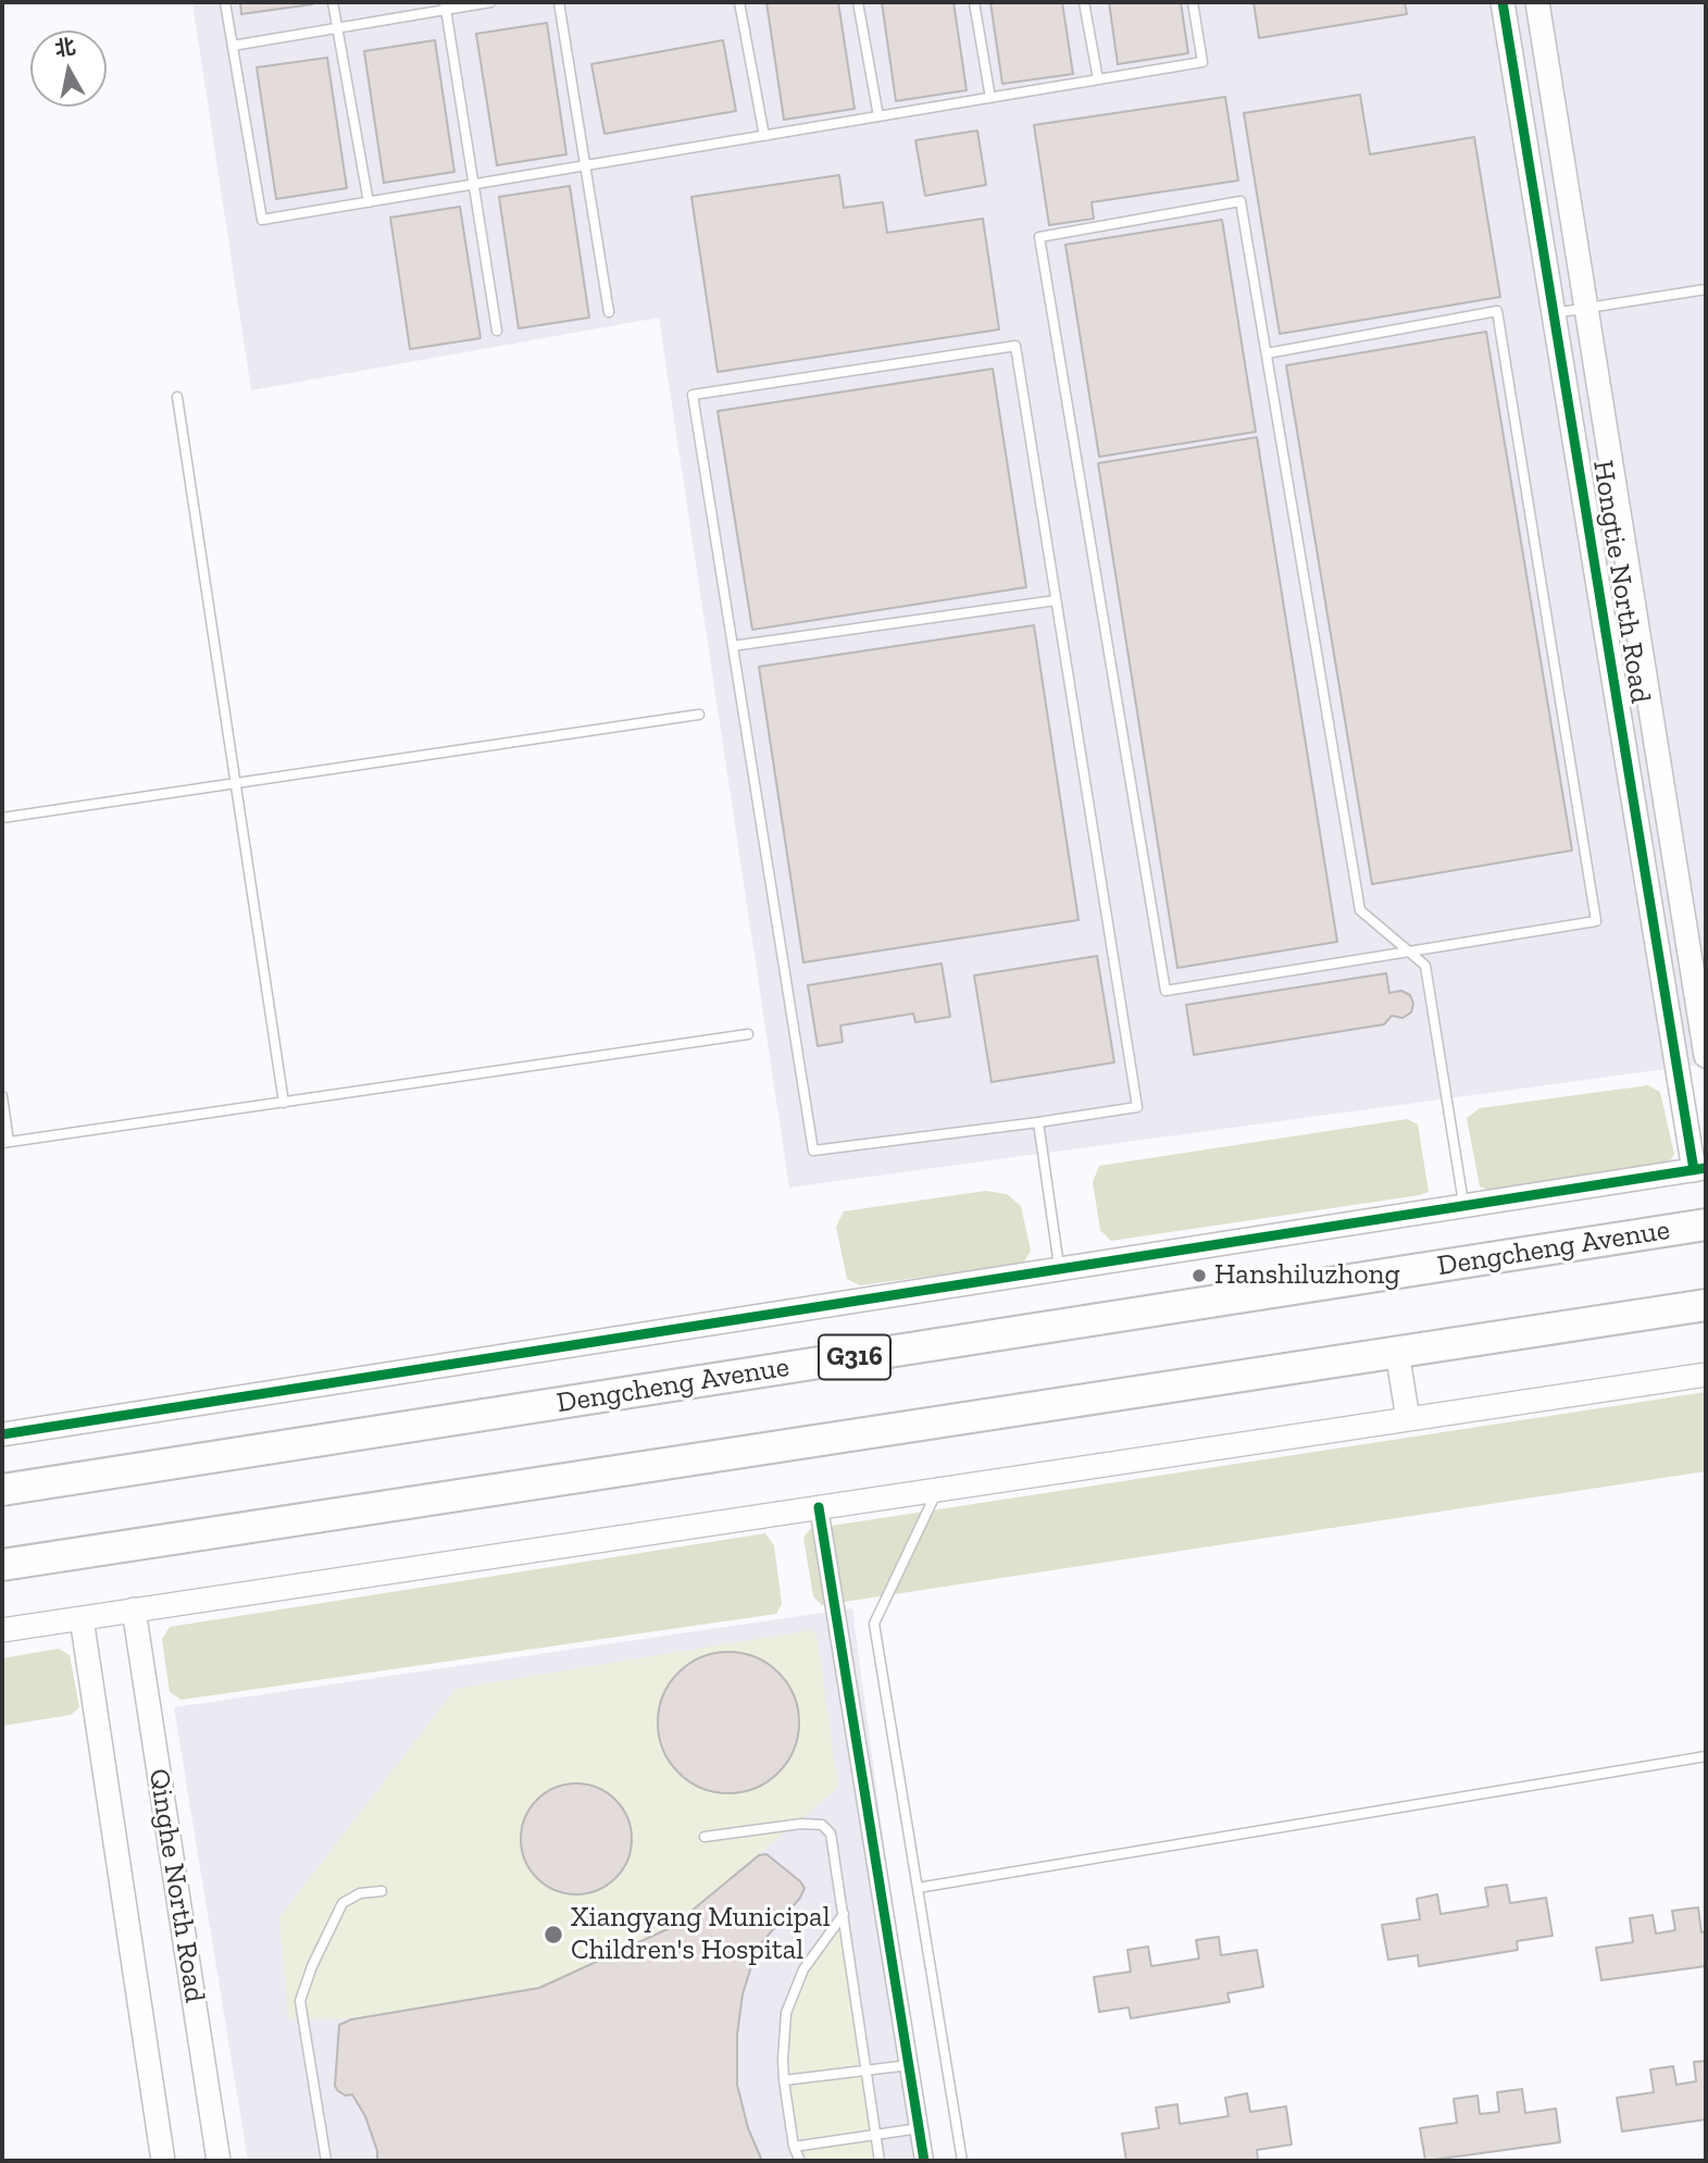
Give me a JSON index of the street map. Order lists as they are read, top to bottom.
{
  "streets": {
    "highway": ["Dengcheng Avenue", "G316"],
    "street": ["Hongtie North Road", "Qinghe North Road"]
  },
  "places": ["Hanshiluzhong", "Xiangyang Municipal Children's Hospital"],
  "north": "top"
}
